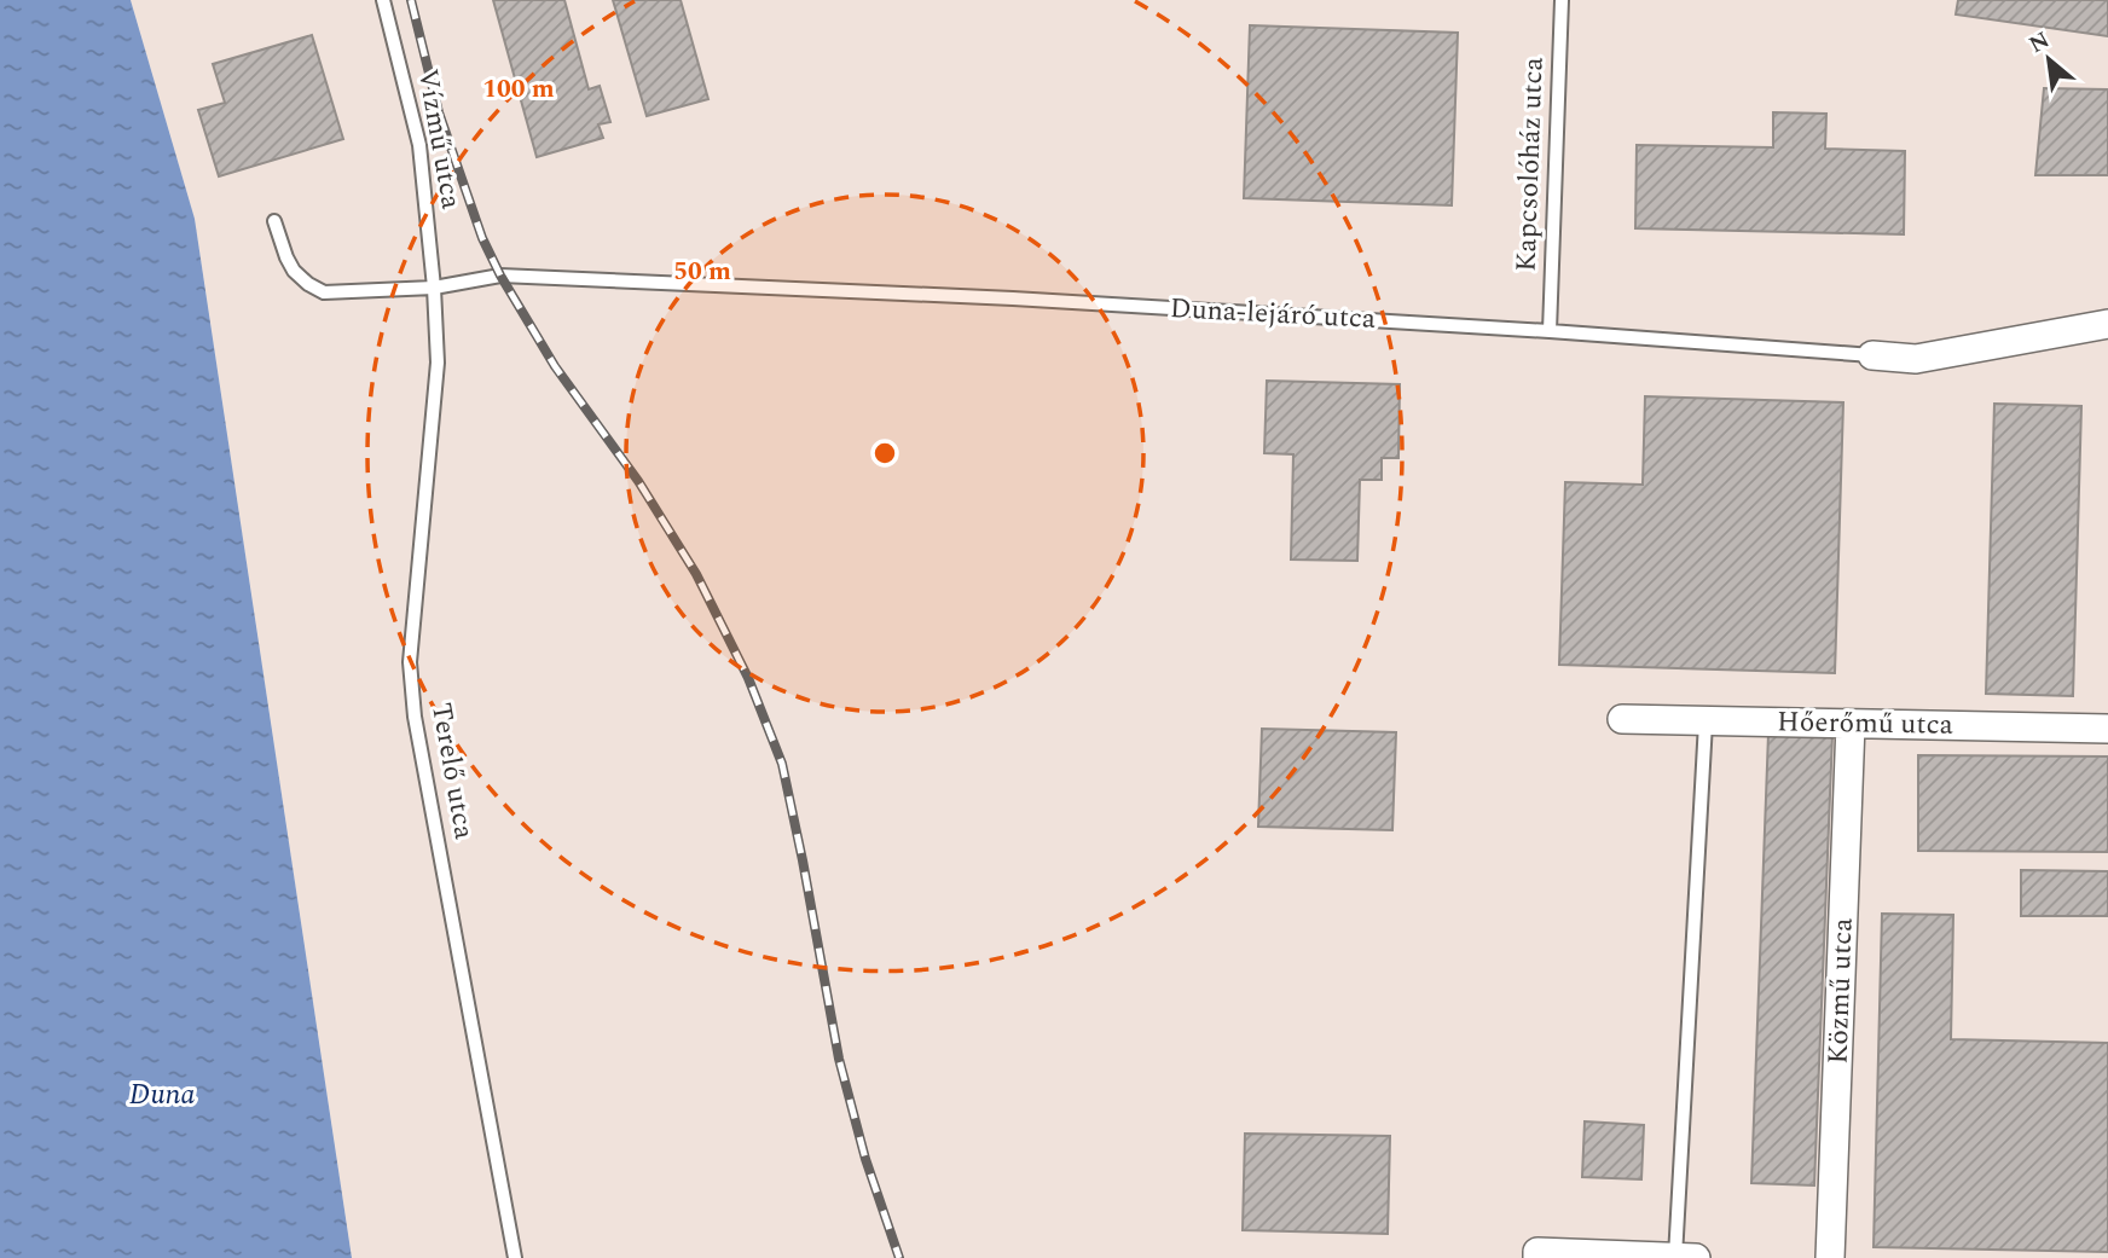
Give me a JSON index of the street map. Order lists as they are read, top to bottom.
{
  "streets": {
    "street": ["Duna-lejáró utca", "Hőerőmű utca", "Közmű utca"],
    "lane": ["Vízmű utca", "Kapcsolóház utca", "Terelő utca"]
  },
  "crossings": [
    ["Vízmű utca", "Duna-lejáró utca"],
    ["Vízmű utca", "Terelő utca"],
    ["Kapcsolóház utca", "Duna-lejáró utca"],
    ["Duna-lejáró utca", "Terelő utca"],
    ["Hőerőmű utca", "Közmű utca"]
  ],
  "water": ["Duna"],
  "north": "top left",
  "rings": ["100 m", "50 m"]
}
